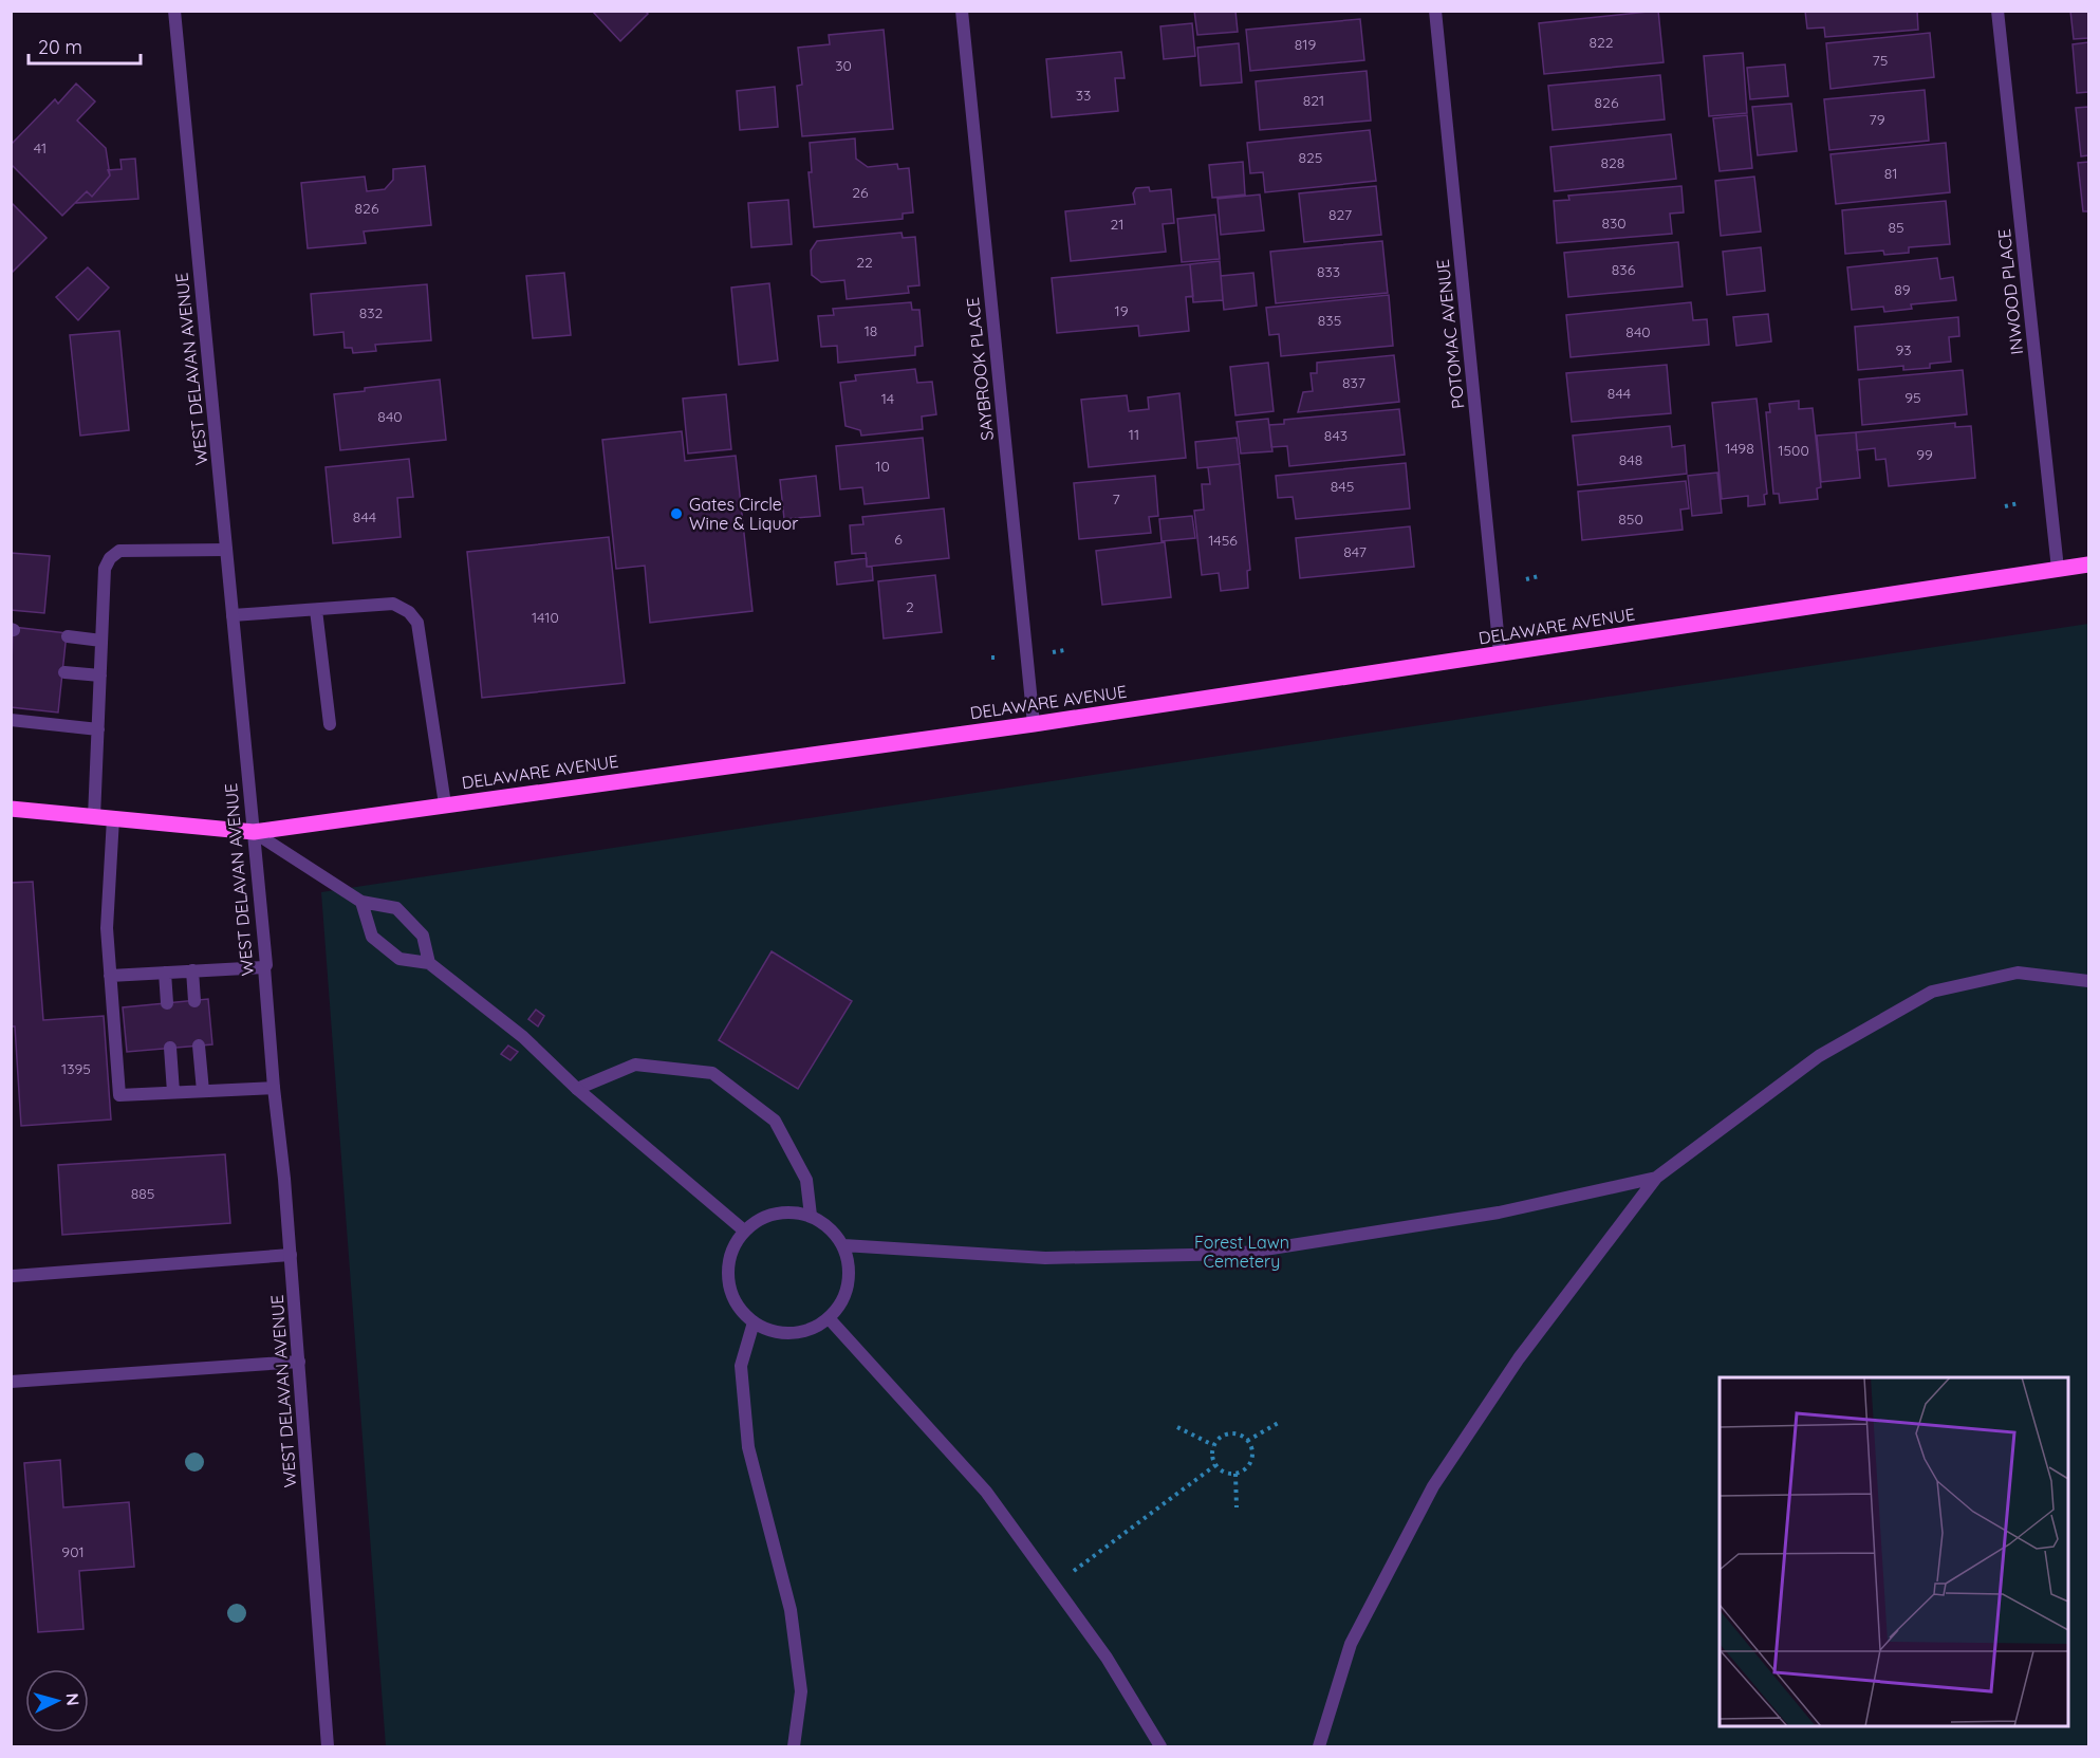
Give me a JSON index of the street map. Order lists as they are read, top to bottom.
{
  "streets": {
    "main road": ["DELAWARE AVENUE"],
    "street": [
      "INWOOD PLACE",
      "POTOMAC AVENUE",
      "WEST DELAVAN AVENUE",
      "SAYBROOK PLACE"
    ]
  },
  "crossings": [
    ["INWOOD PLACE", "DELAWARE AVENUE"],
    ["POTOMAC AVENUE", "DELAWARE AVENUE"],
    ["WEST DELAVAN AVENUE", "DELAWARE AVENUE"],
    ["SAYBROOK PLACE", "DELAWARE AVENUE"]
  ],
  "parks": ["Forest Lawn Cemetery"],
  "places": ["Gates Circle Wine & Liquor"],
  "house_numbers": [
    "822",
    "819",
    "75",
    "30",
    "33",
    "821",
    "826",
    "79",
    "41",
    "825",
    "828",
    "81",
    "26",
    "826",
    "827",
    "830",
    "21",
    "85",
    "22",
    "836",
    "833",
    "89",
    "19",
    "832",
    "835",
    "18",
    "840",
    "93",
    "837",
    "844",
    "95",
    "14",
    "840",
    "11",
    "843",
    "1498",
    "1500",
    "99",
    "848",
    "10",
    "845",
    "7",
    "844",
    "850",
    "6",
    "1456",
    "847",
    "2",
    "1410",
    "1395",
    "885",
    "901"
  ],
  "scale_bar": "20 m",
  "north": "right"
}
